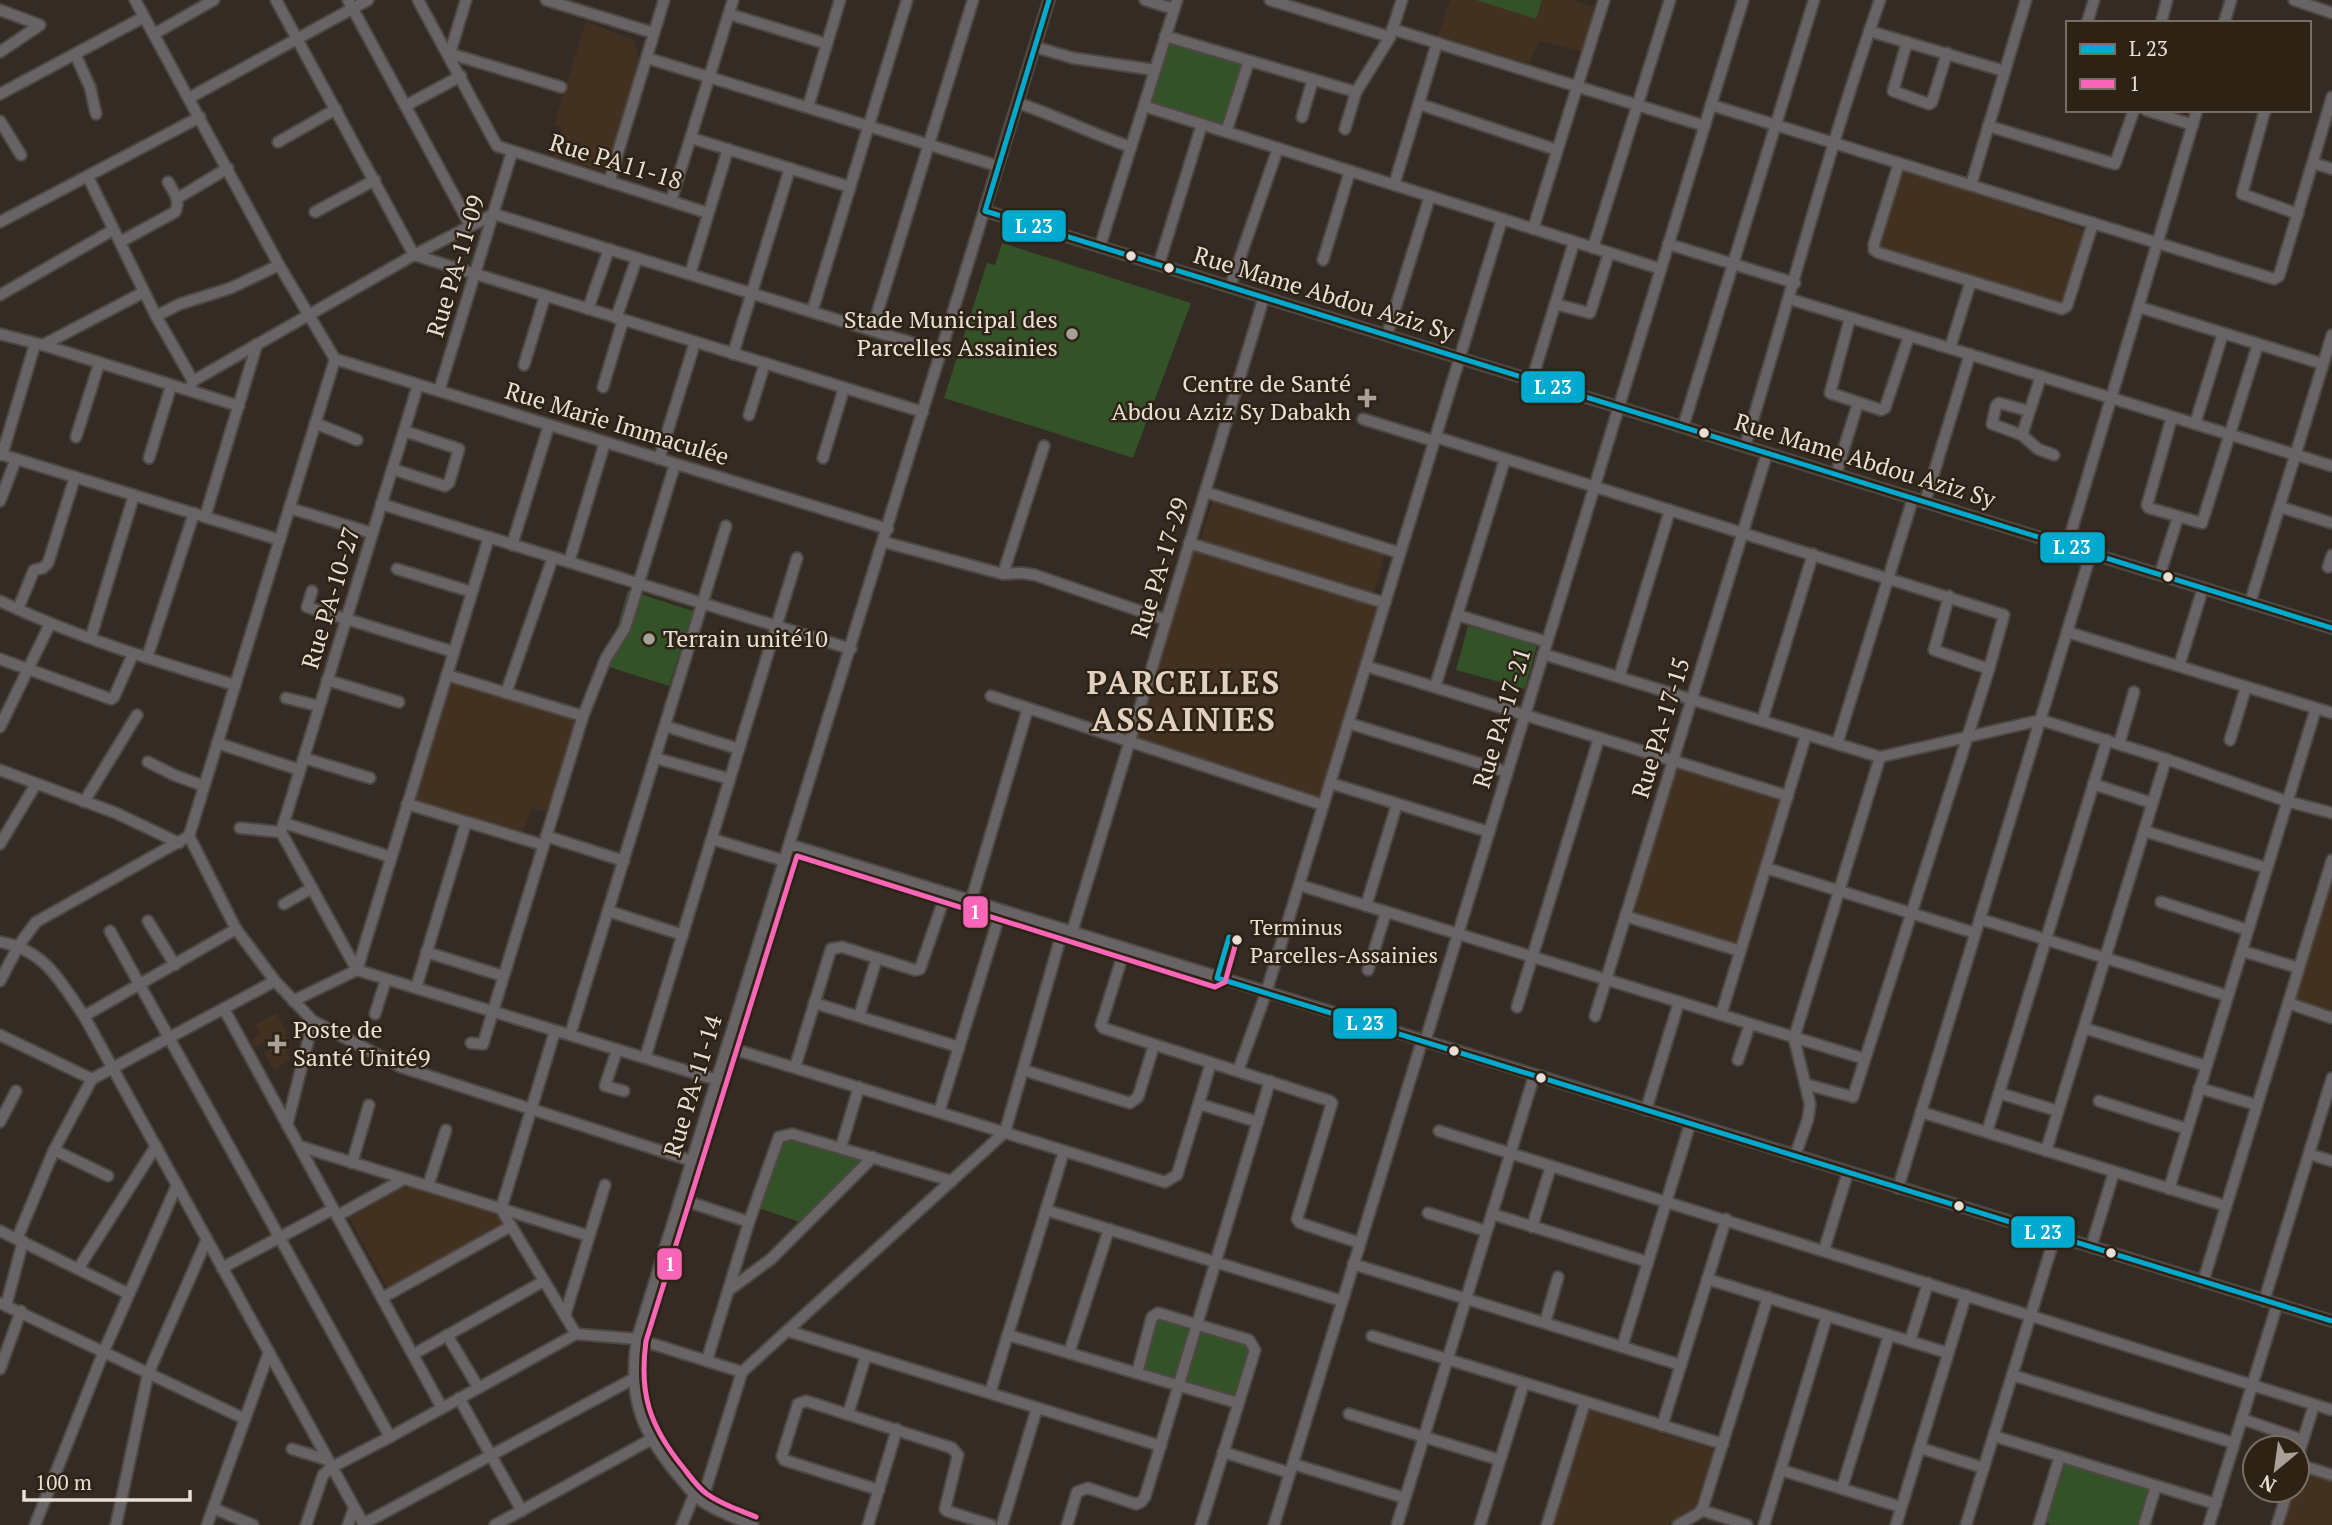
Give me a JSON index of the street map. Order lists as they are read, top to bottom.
{
  "streets": {
    "street": [
      "Rue PA11-18",
      "Rue PA-11-09",
      "Rue Mame Abdou Aziz Sy",
      "Rue Marie Immaculée",
      "Rue PA-17-29",
      "Rue PA-10-27",
      "Rue PA-17-21",
      "Rue PA-17-15",
      "Rue PA-11-14"
    ]
  },
  "crossings": [
    ["Rue PA11-18", "Rue PA-11-09"],
    ["Rue PA-11-09", "Rue Marie Immaculée"],
    ["Rue Mame Abdou Aziz Sy", "Rue PA-17-29"],
    ["Rue Mame Abdou Aziz Sy", "Rue PA-17-21"],
    ["Rue Mame Abdou Aziz Sy", "Rue PA-17-15"],
    ["Rue Mame Abdou Aziz Sy", "Rue PA-11-14"],
    ["Rue Marie Immaculée", "Rue PA-10-27"],
    ["Rue Marie Immaculée", "Rue PA-11-14"]
  ],
  "districts": ["PARCELLES ASSAINIES"],
  "places": {
    "other": ["Stade Municipal des Parcelles Assainies", "Terrain unité10", "Terminus Parcelles-Assainies"],
    "health": ["Centre de Santé Abdou Aziz Sy Dabakh", "Poste de Santé Unité9"]
  },
  "lines": ["transit line 1"],
  "legend": ["L 23", "1"],
  "scale_bar": "100 m",
  "north": "bottom left"
}
